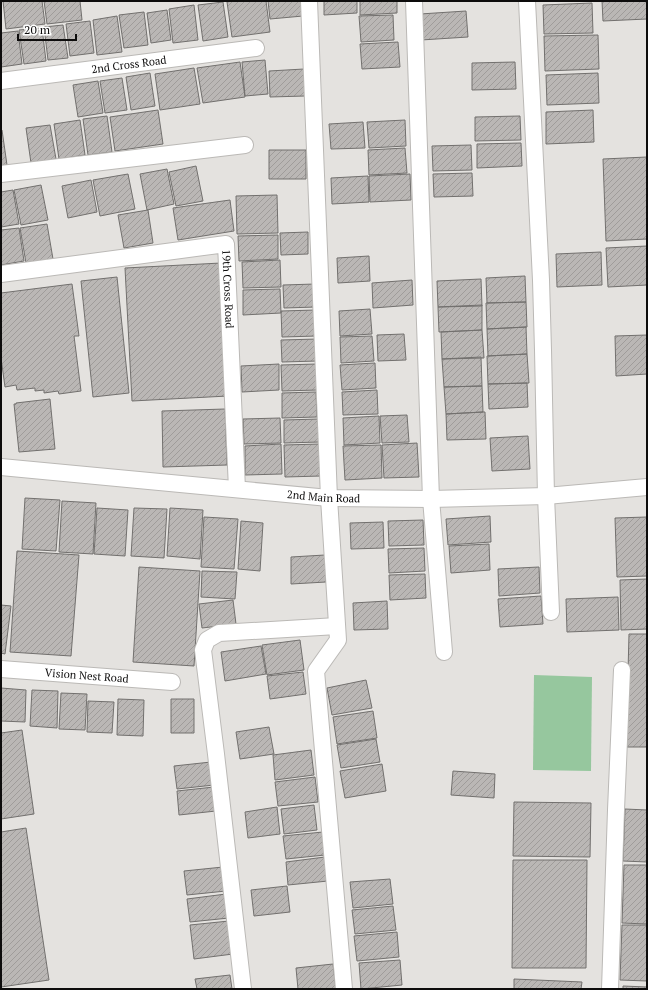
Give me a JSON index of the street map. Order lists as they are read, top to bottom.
{
  "streets": {
    "street": [
      "2nd Cross Road",
      "19th Cross Road",
      "2nd Main Road",
      "Vision Nest Road"
    ]
  },
  "crossings": [
    ["19th Cross Road", "2nd Main Road"]
  ],
  "scale_bar": "20 m"
}
